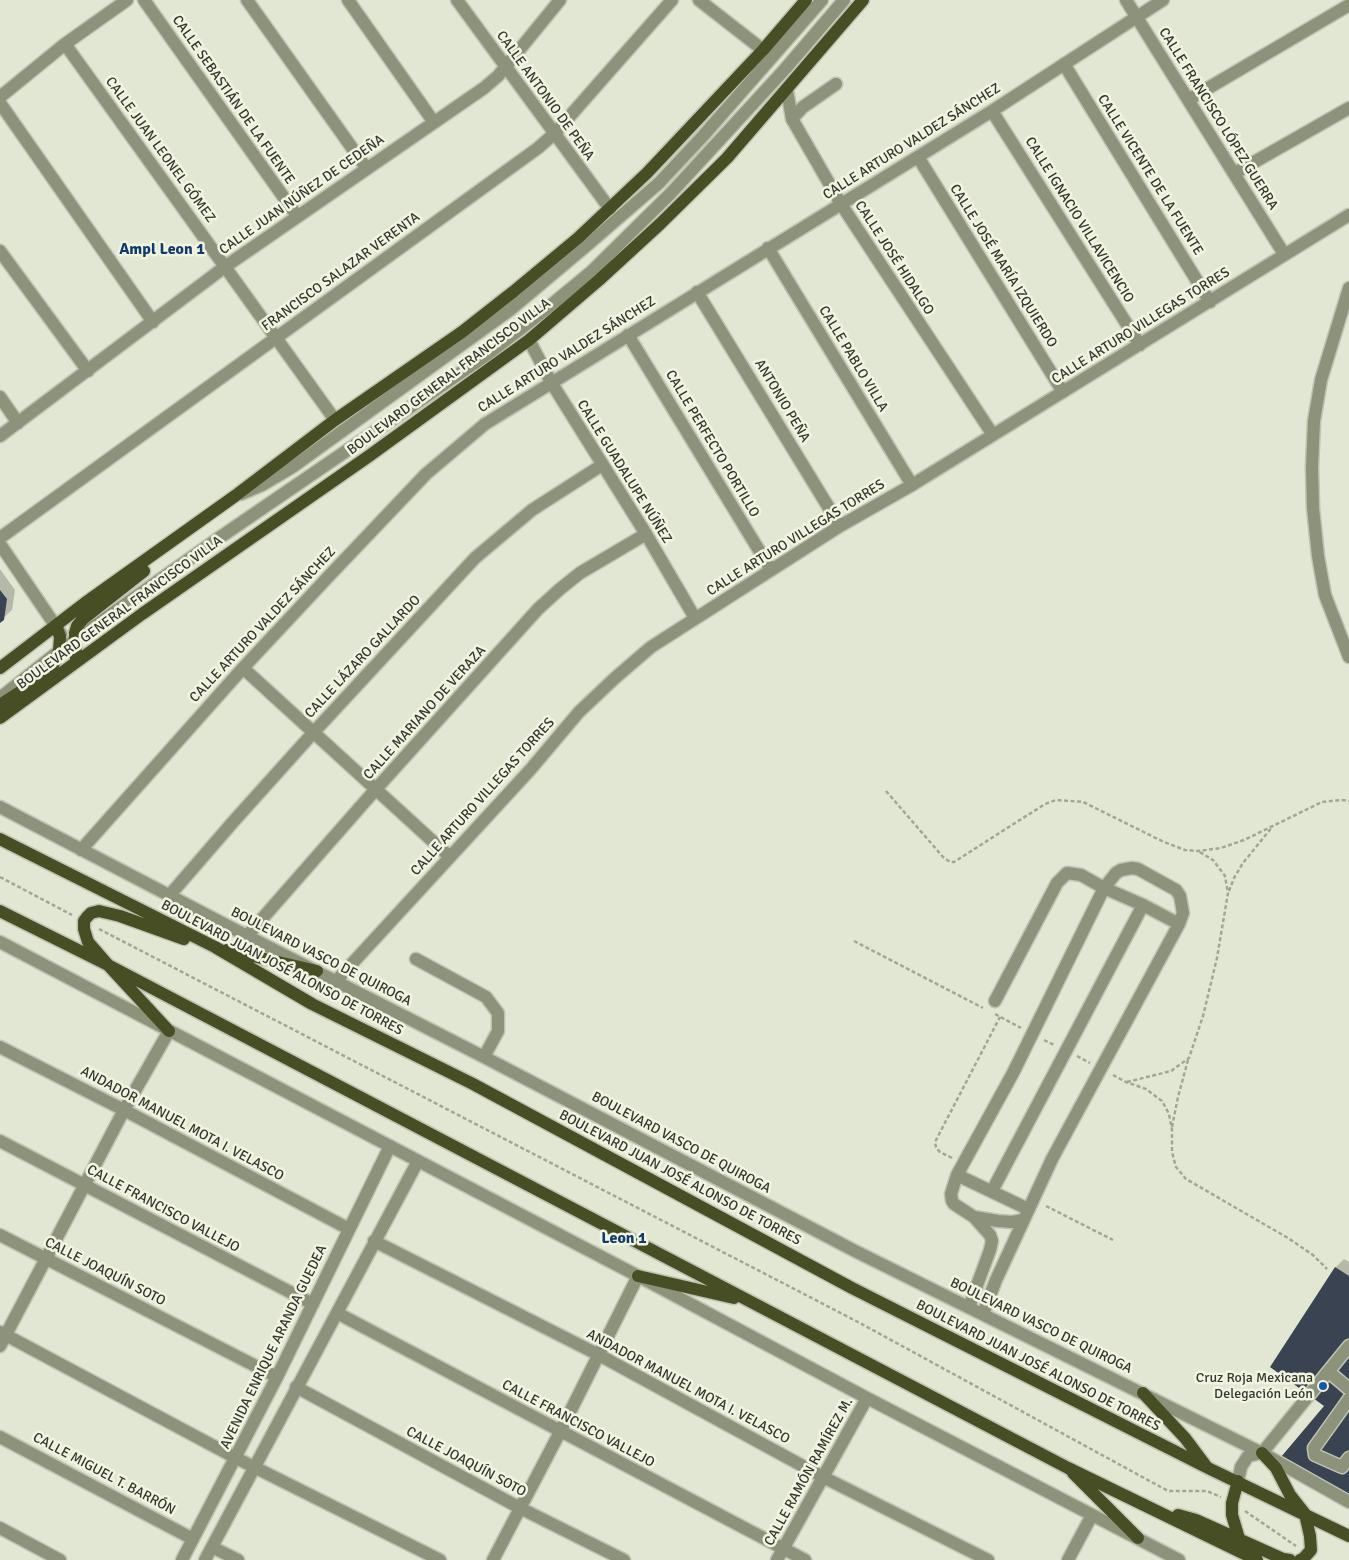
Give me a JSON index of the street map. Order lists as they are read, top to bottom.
{
  "streets": {
    "main road": ["BOULEVARD GENERAL FRANCISCO VILLA", "BOULEVARD JUAN JOSÉ ALONSO DE TORRES"],
    "street": [
      "CALLE ANTONIO DE PEÑA",
      "CALLE SEBASTIÁN DE LA FUENTE",
      "CALLE FRANCISCO LÓPEZ GUERRA",
      "CALLE ARTURO VALDEZ SÁNCHEZ",
      "CALLE JUAN LEONEL GÓMEZ",
      "CALLE VICENTE DE LA FUENTE",
      "CALLE JUAN NÚÑEZ DE CEDEÑA",
      "CALLE IGNACIO VILLAVICENCIO",
      "CALLE JOSÉ HIDALGO",
      "CALLE JOSÉ MARÍA IZQUIERDO",
      "FRANCISCO SALAZAR VERENTA",
      "CALLE ARTURO VILLEGAS TORRES",
      "CALLE PABLO VILLA",
      "ANTONIO PEÑA",
      "CALLE PERFECTO PORTILLO",
      "CALLE GUADALUPE NÚÑEZ",
      "CALLE LÁZARO GALLARDO",
      "CALLE MARIANO DE VERAZA",
      "BOULEVARD VASCO DE QUIROGA",
      "ANDADOR MANUEL MOTA I. VELASCO",
      "CALLE FRANCISCO VALLEJO",
      "CALLE JOAQUÍN SOTO",
      "AVENIDA ENRIQUE ARANDA GUEDEA",
      "CALLE RAMÓN RAMÍREZ M.",
      "CALLE MIGUEL T. BARRÓN"
    ]
  },
  "crossings": [
    ["CALLE ANTONIO DE PEÑA", "CALLE JUAN NÚÑEZ DE CEDEÑA"],
    ["CALLE ANTONIO DE PEÑA", "FRANCISCO SALAZAR VERENTA"],
    ["CALLE ANTONIO DE PEÑA", "BOULEVARD GENERAL FRANCISCO VILLA"],
    ["CALLE SEBASTIÁN DE LA FUENTE", "CALLE JUAN NÚÑEZ DE CEDEÑA"],
    ["CALLE FRANCISCO LÓPEZ GUERRA", "CALLE ARTURO VALDEZ SÁNCHEZ"],
    ["CALLE FRANCISCO LÓPEZ GUERRA", "CALLE ARTURO VILLEGAS TORRES"],
    ["CALLE ARTURO VALDEZ SÁNCHEZ", "CALLE VICENTE DE LA FUENTE"],
    ["CALLE ARTURO VALDEZ SÁNCHEZ", "CALLE IGNACIO VILLAVICENCIO"],
    ["CALLE ARTURO VALDEZ SÁNCHEZ", "CALLE JOSÉ HIDALGO"],
    ["CALLE ARTURO VALDEZ SÁNCHEZ", "CALLE JOSÉ MARÍA IZQUIERDO"],
    ["CALLE ARTURO VALDEZ SÁNCHEZ", "CALLE PABLO VILLA"],
    ["CALLE ARTURO VALDEZ SÁNCHEZ", "ANTONIO PEÑA"],
    ["CALLE ARTURO VALDEZ SÁNCHEZ", "CALLE PERFECTO PORTILLO"],
    ["CALLE ARTURO VALDEZ SÁNCHEZ", "CALLE GUADALUPE NÚÑEZ"],
    ["CALLE ARTURO VALDEZ SÁNCHEZ", "BOULEVARD VASCO DE QUIROGA"],
    ["CALLE JUAN LEONEL GÓMEZ", "CALLE JUAN NÚÑEZ DE CEDEÑA"],
    ["CALLE JUAN LEONEL GÓMEZ", "FRANCISCO SALAZAR VERENTA"],
    ["CALLE JUAN LEONEL GÓMEZ", "BOULEVARD GENERAL FRANCISCO VILLA"],
    ["CALLE VICENTE DE LA FUENTE", "CALLE ARTURO VILLEGAS TORRES"],
    ["CALLE IGNACIO VILLAVICENCIO", "CALLE ARTURO VILLEGAS TORRES"],
    ["CALLE JOSÉ HIDALGO", "CALLE ARTURO VILLEGAS TORRES"],
    ["CALLE JOSÉ HIDALGO", "BOULEVARD GENERAL FRANCISCO VILLA"],
    ["CALLE JOSÉ MARÍA IZQUIERDO", "CALLE ARTURO VILLEGAS TORRES"],
    ["CALLE ARTURO VILLEGAS TORRES", "CALLE PABLO VILLA"],
    ["CALLE ARTURO VILLEGAS TORRES", "ANTONIO PEÑA"],
    ["CALLE ARTURO VILLEGAS TORRES", "CALLE PERFECTO PORTILLO"],
    ["CALLE ARTURO VILLEGAS TORRES", "CALLE GUADALUPE NÚÑEZ"],
    ["CALLE ARTURO VILLEGAS TORRES", "BOULEVARD VASCO DE QUIROGA"],
    ["BOULEVARD GENERAL FRANCISCO VILLA", "CALLE GUADALUPE NÚÑEZ"],
    ["CALLE GUADALUPE NÚÑEZ", "CALLE LÁZARO GALLARDO"],
    ["CALLE GUADALUPE NÚÑEZ", "CALLE MARIANO DE VERAZA"],
    ["CALLE LÁZARO GALLARDO", "BOULEVARD VASCO DE QUIROGA"],
    ["CALLE MARIANO DE VERAZA", "BOULEVARD VASCO DE QUIROGA"],
    ["ANDADOR MANUEL MOTA I. VELASCO", "AVENIDA ENRIQUE ARANDA GUEDEA"],
    ["ANDADOR MANUEL MOTA I. VELASCO", "CALLE RAMÓN RAMÍREZ M."],
    ["CALLE FRANCISCO VALLEJO", "AVENIDA ENRIQUE ARANDA GUEDEA"],
    ["CALLE FRANCISCO VALLEJO", "CALLE RAMÓN RAMÍREZ M."],
    ["CALLE JOAQUÍN SOTO", "AVENIDA ENRIQUE ARANDA GUEDEA"],
    ["AVENIDA ENRIQUE ARANDA GUEDEA", "CALLE MIGUEL T. BARRÓN"]
  ],
  "districts": ["Ampl Leon 1", "Leon 1"],
  "places": ["Cruz Roja Mexicana Delegación León"]
}
